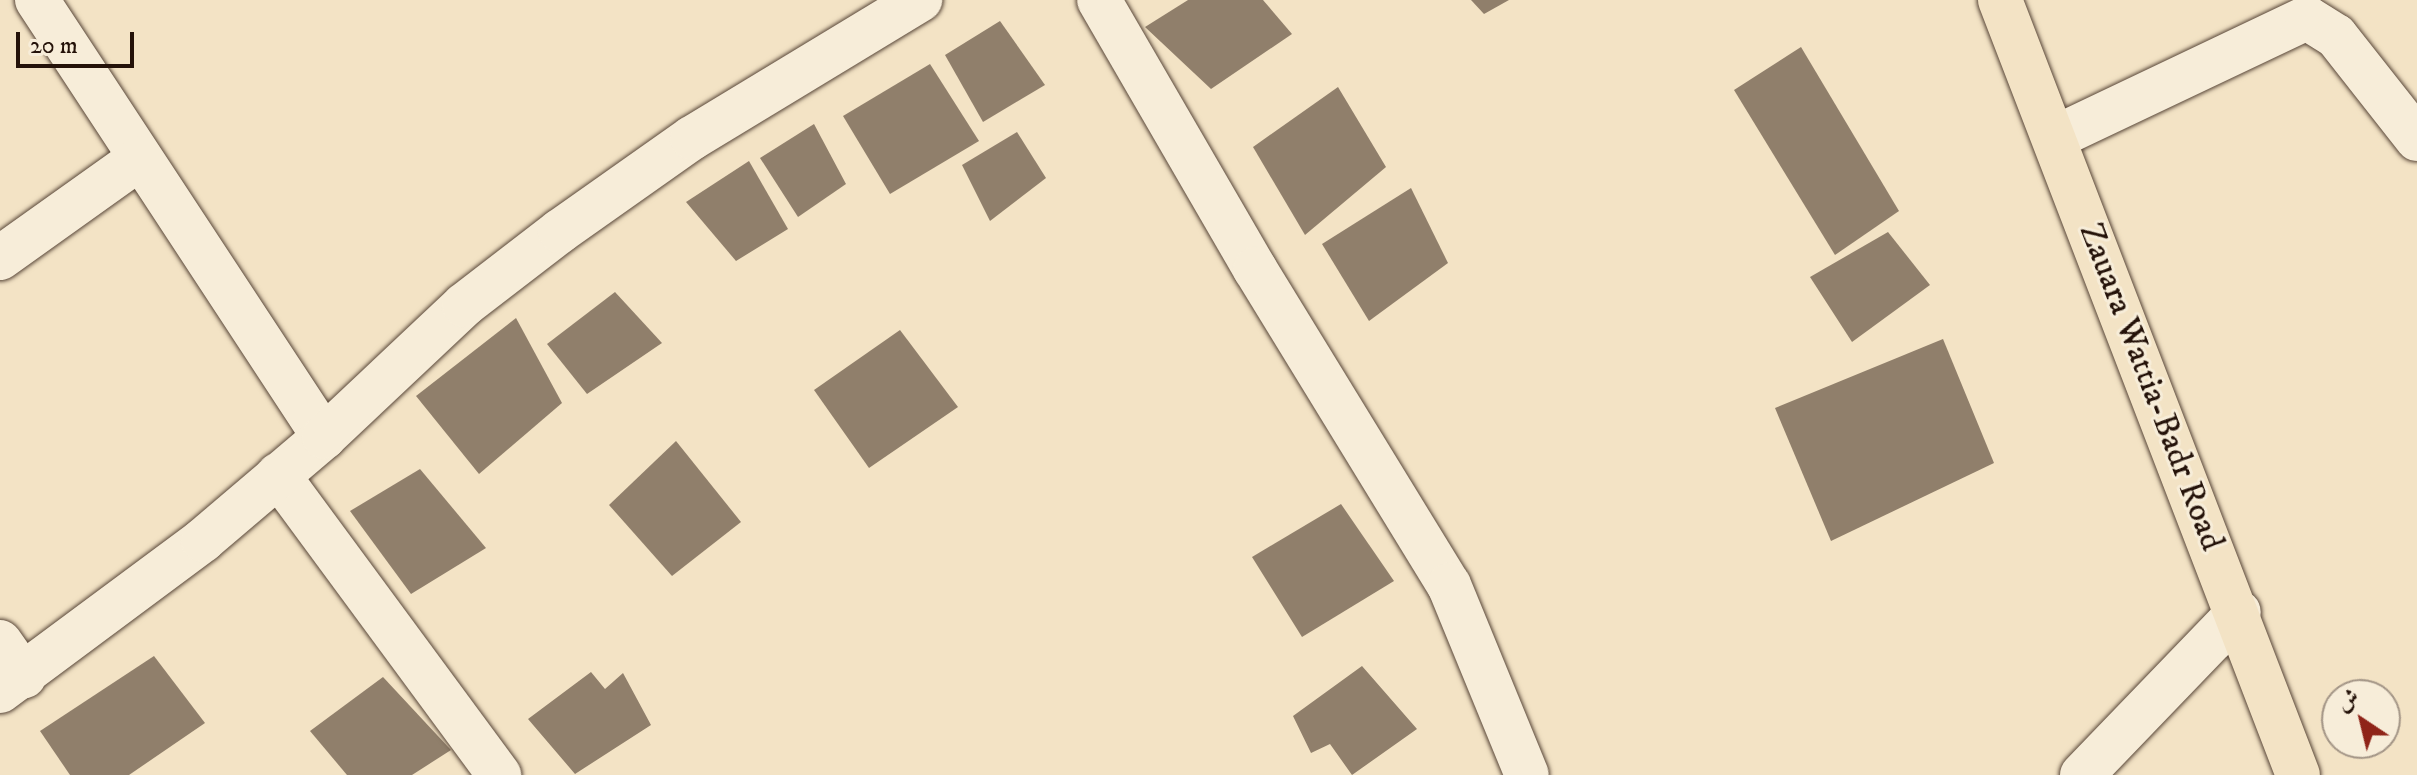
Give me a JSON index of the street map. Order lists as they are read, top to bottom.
{
  "streets": {
    "highway": ["Zauara Wattia-Badr Road"]
  },
  "scale_bar": "20 m",
  "north": "top left"
}
